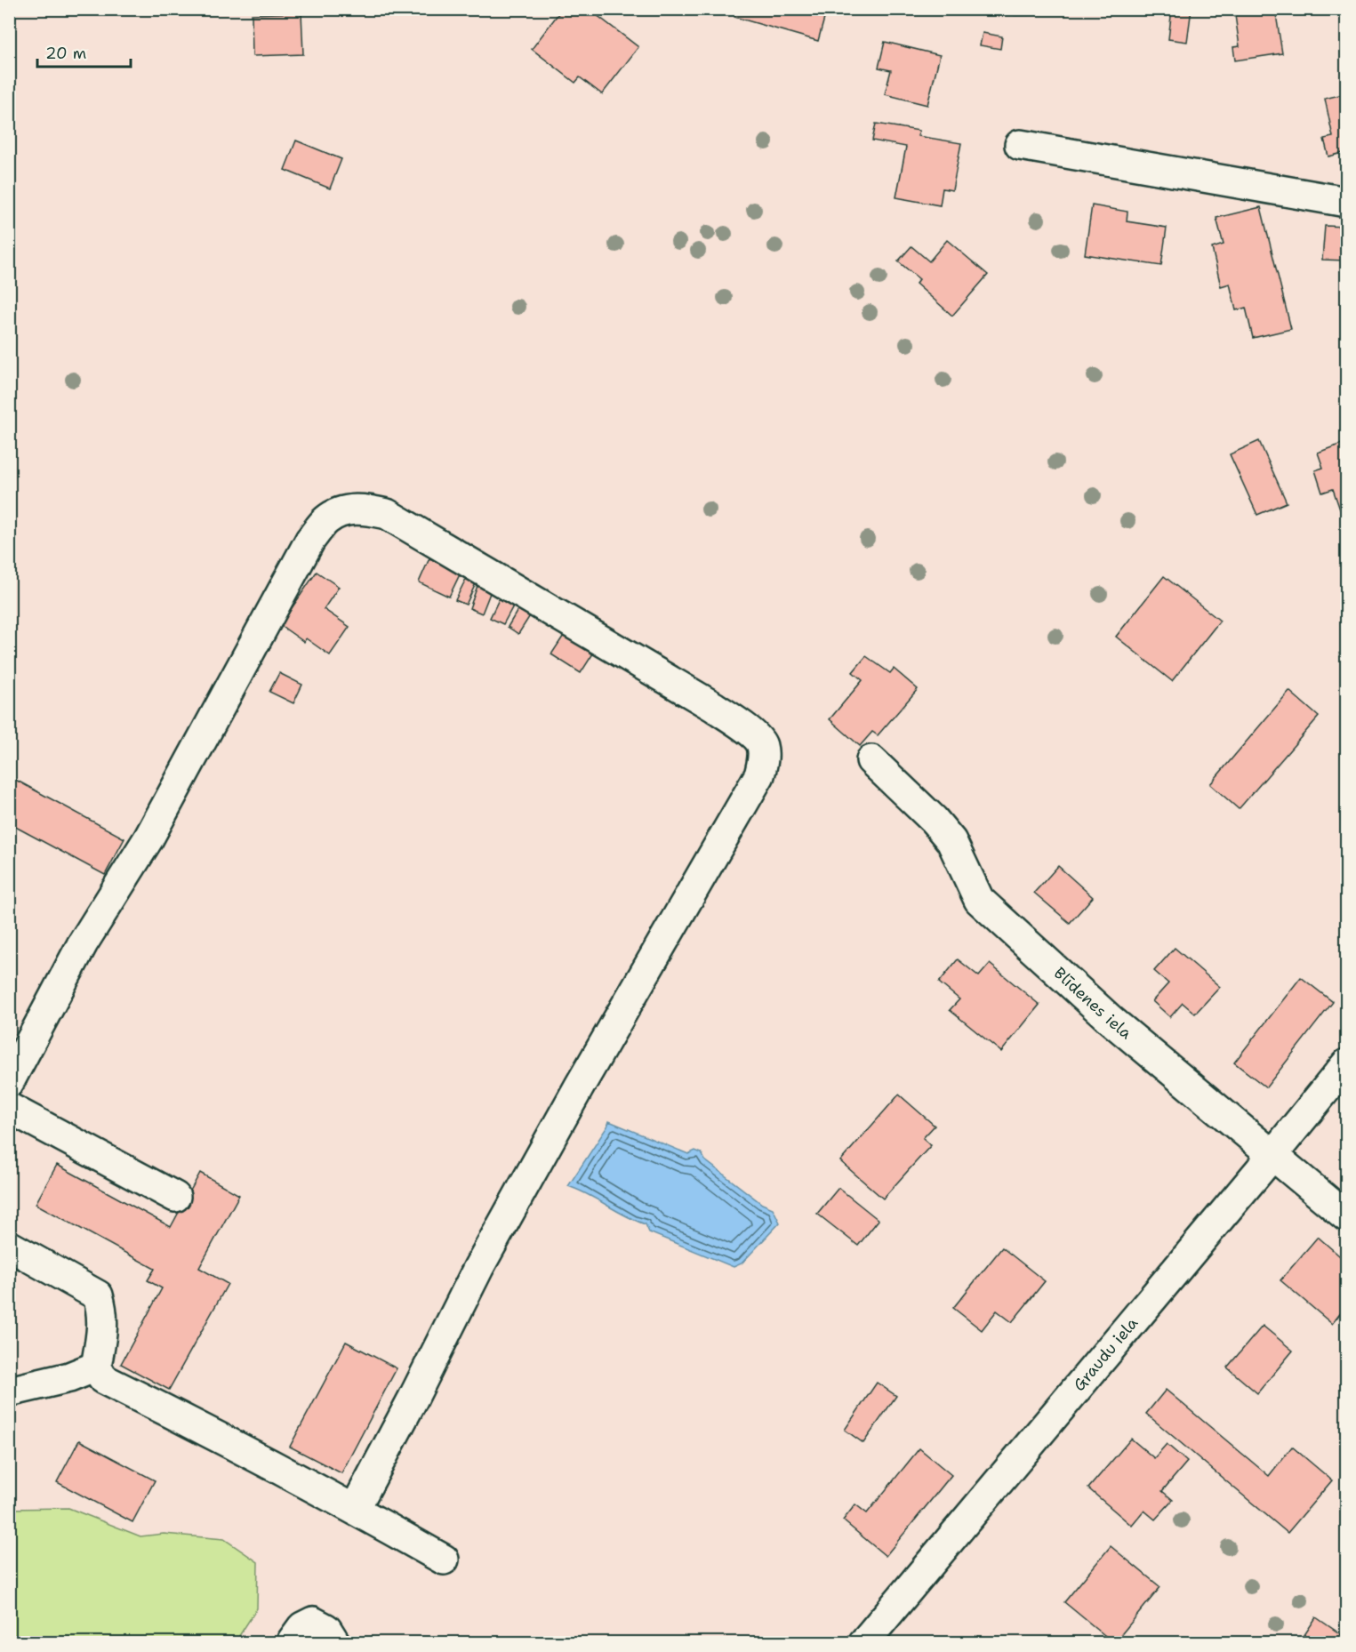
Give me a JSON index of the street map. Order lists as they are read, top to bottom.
{
  "streets": {
    "street": ["Blīdenes iela", "Graudu iela"]
  },
  "crossings": [
    ["Blīdenes iela", "Graudu iela"]
  ],
  "scale_bar": "20 m"
}
